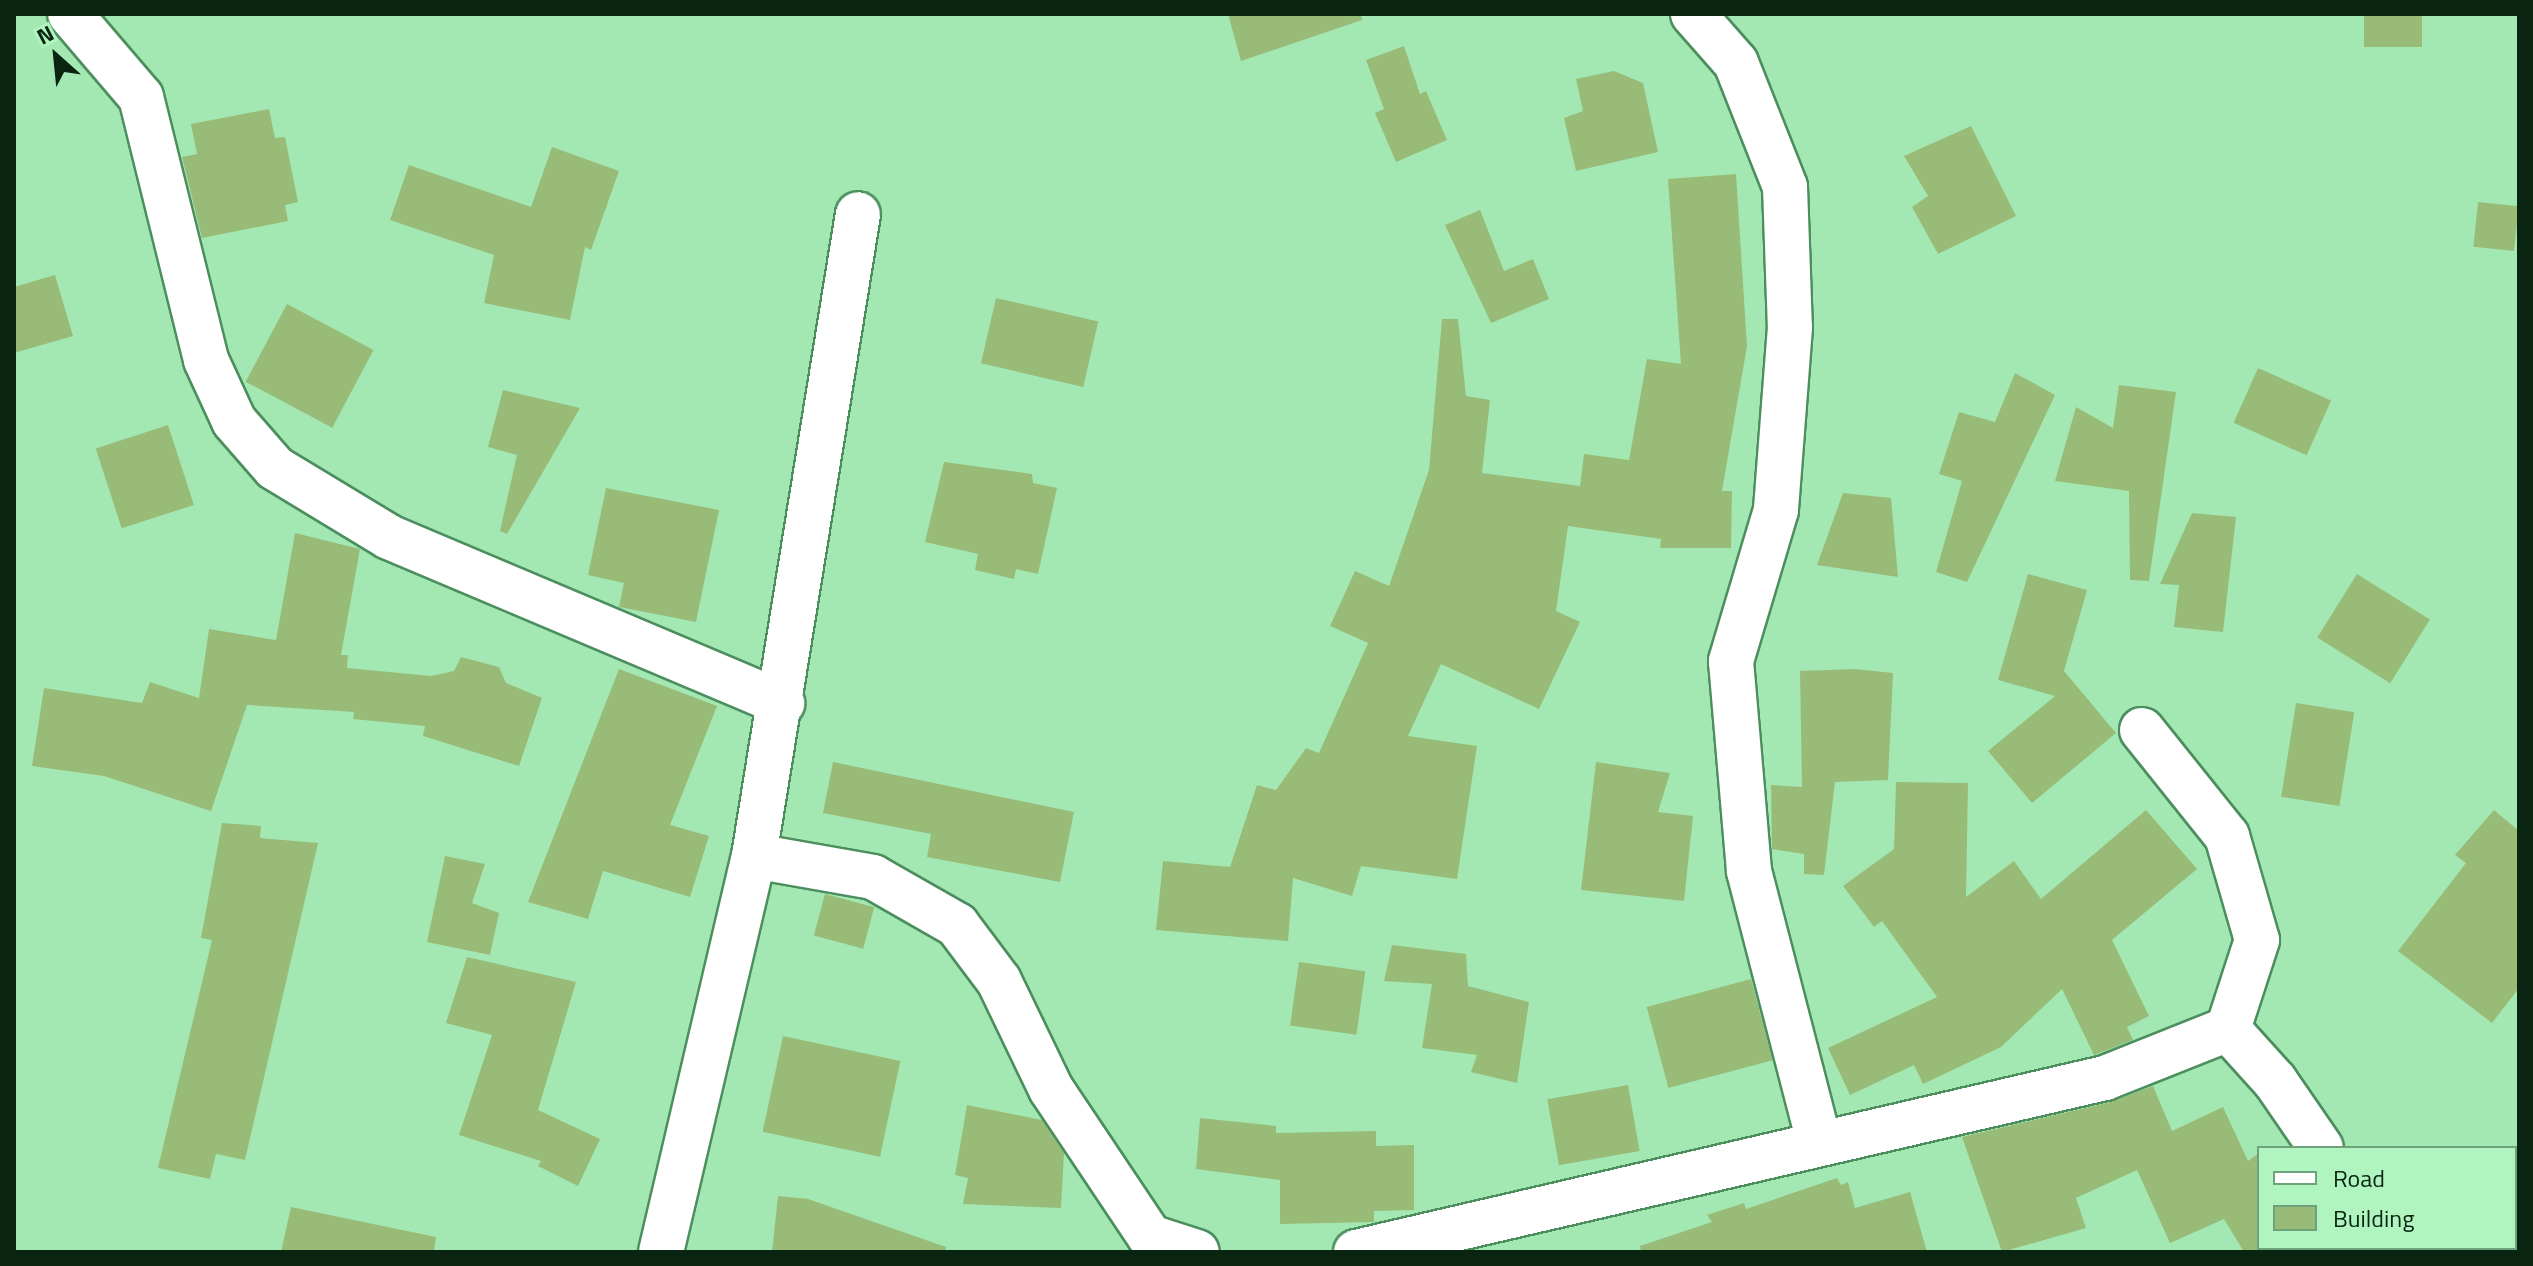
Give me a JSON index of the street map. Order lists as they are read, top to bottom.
{
  "legend": ["Road", "Building"],
  "north": "top left"
}
